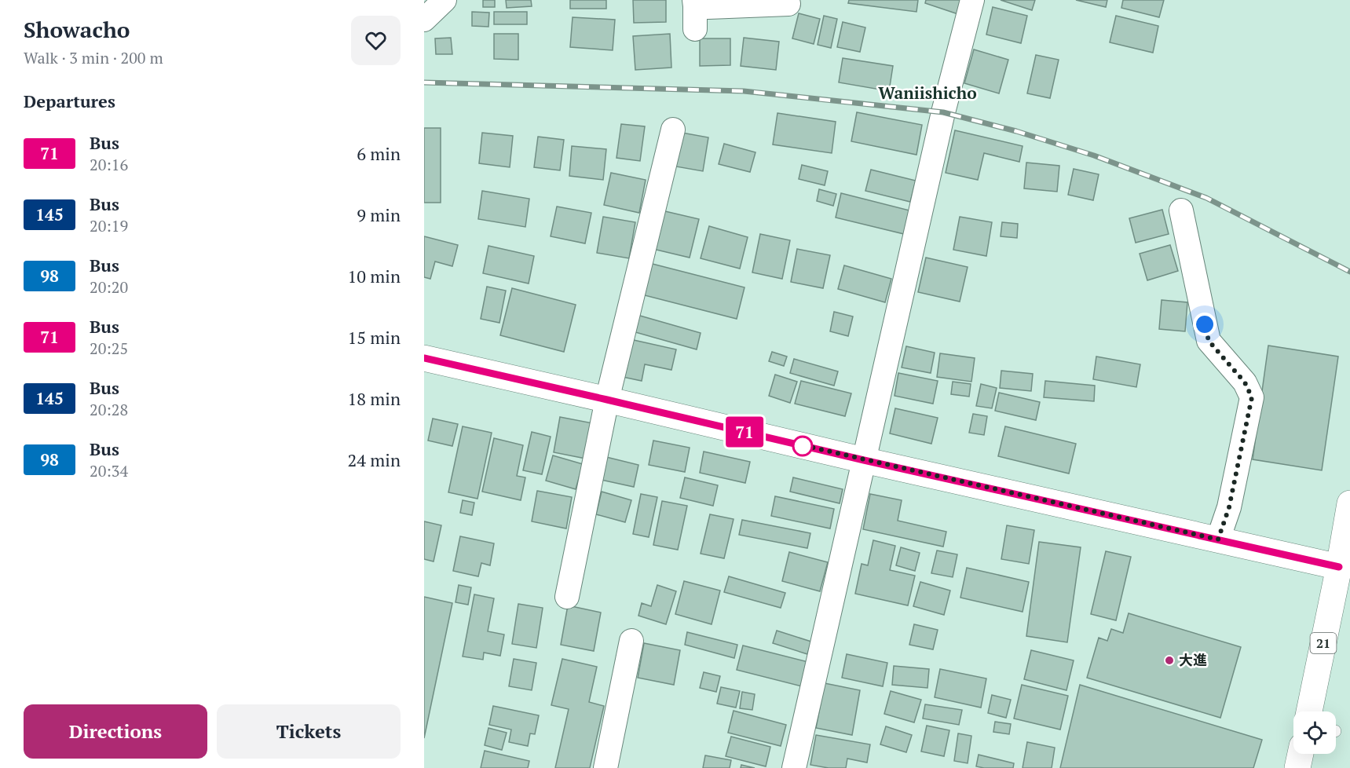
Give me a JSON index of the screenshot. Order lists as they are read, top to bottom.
{
  "streets": {
    "main road": ["21"]
  },
  "districts": ["Waniishicho"],
  "places": ["大進"],
  "lines": ["bus line 71"],
  "page": {
    "heading": [
      ["Showacho", "Walk · 3 min · 200 m"],
      "Departures"
    ],
    "on_map": "71",
    "list": [
      {
        "mark": "71",
        "name": "Bus",
        "note": "20:16",
        "value": "6 min"
      },
      {
        "mark": "145",
        "name": "Bus",
        "note": "20:19",
        "value": "9 min"
      },
      {
        "mark": "98",
        "name": "Bus",
        "note": "20:20",
        "value": "10 min"
      },
      {
        "mark": "71",
        "name": "Bus",
        "note": "20:25",
        "value": "15 min"
      },
      {
        "mark": "145",
        "name": "Bus",
        "note": "20:28",
        "value": "18 min"
      },
      {
        "mark": "98",
        "name": "Bus",
        "note": "20:34",
        "value": "24 min"
      }
    ],
    "buttons": ["Directions", "Tickets"]
  }
}
